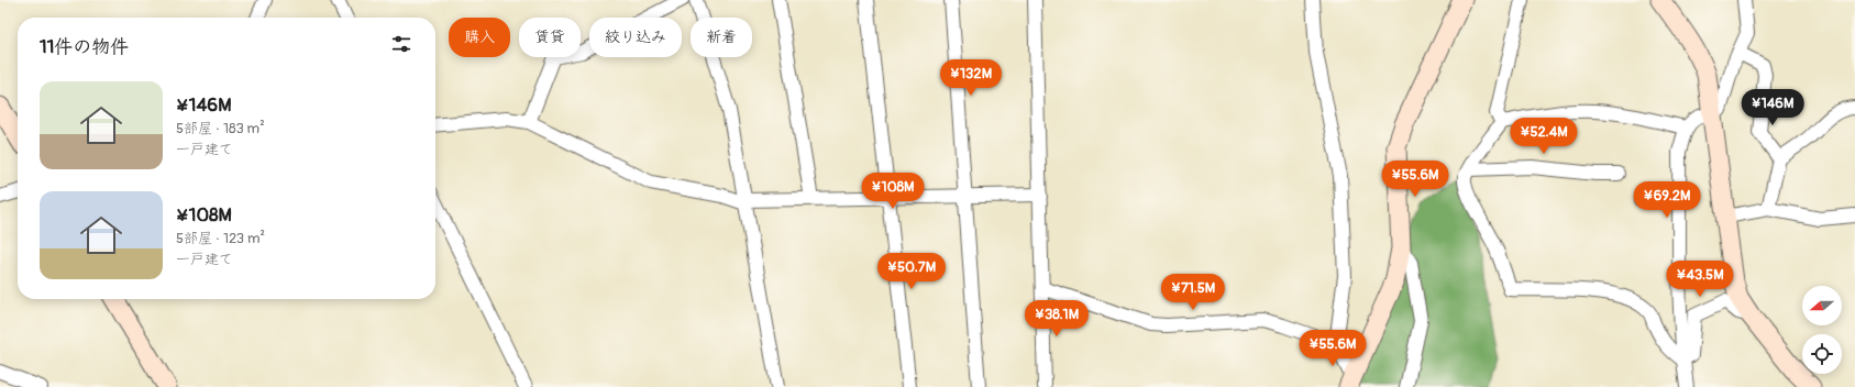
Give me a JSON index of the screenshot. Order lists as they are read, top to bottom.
{
  "north": "left",
  "page": {
    "chip": [
      "購入",
      "賃貸",
      "絞り込み",
      "新着"
    ],
    "heading": "11件の物件",
    "price": [
      "¥132M",
      "¥146M",
      "¥52.4M",
      "¥55.6M",
      "¥108M",
      "¥69.2M",
      "¥50.7M",
      "¥43.5M",
      "¥71.5M",
      "¥38.1M",
      "¥55.6M"
    ],
    "list": [
      {
        "name": "¥146M",
        "note": "5部屋 · 183 m² · 一戸建て"
      },
      {
        "name": "¥108M",
        "note": "5部屋 · 123 m² · 一戸建て"
      }
    ]
  }
}
